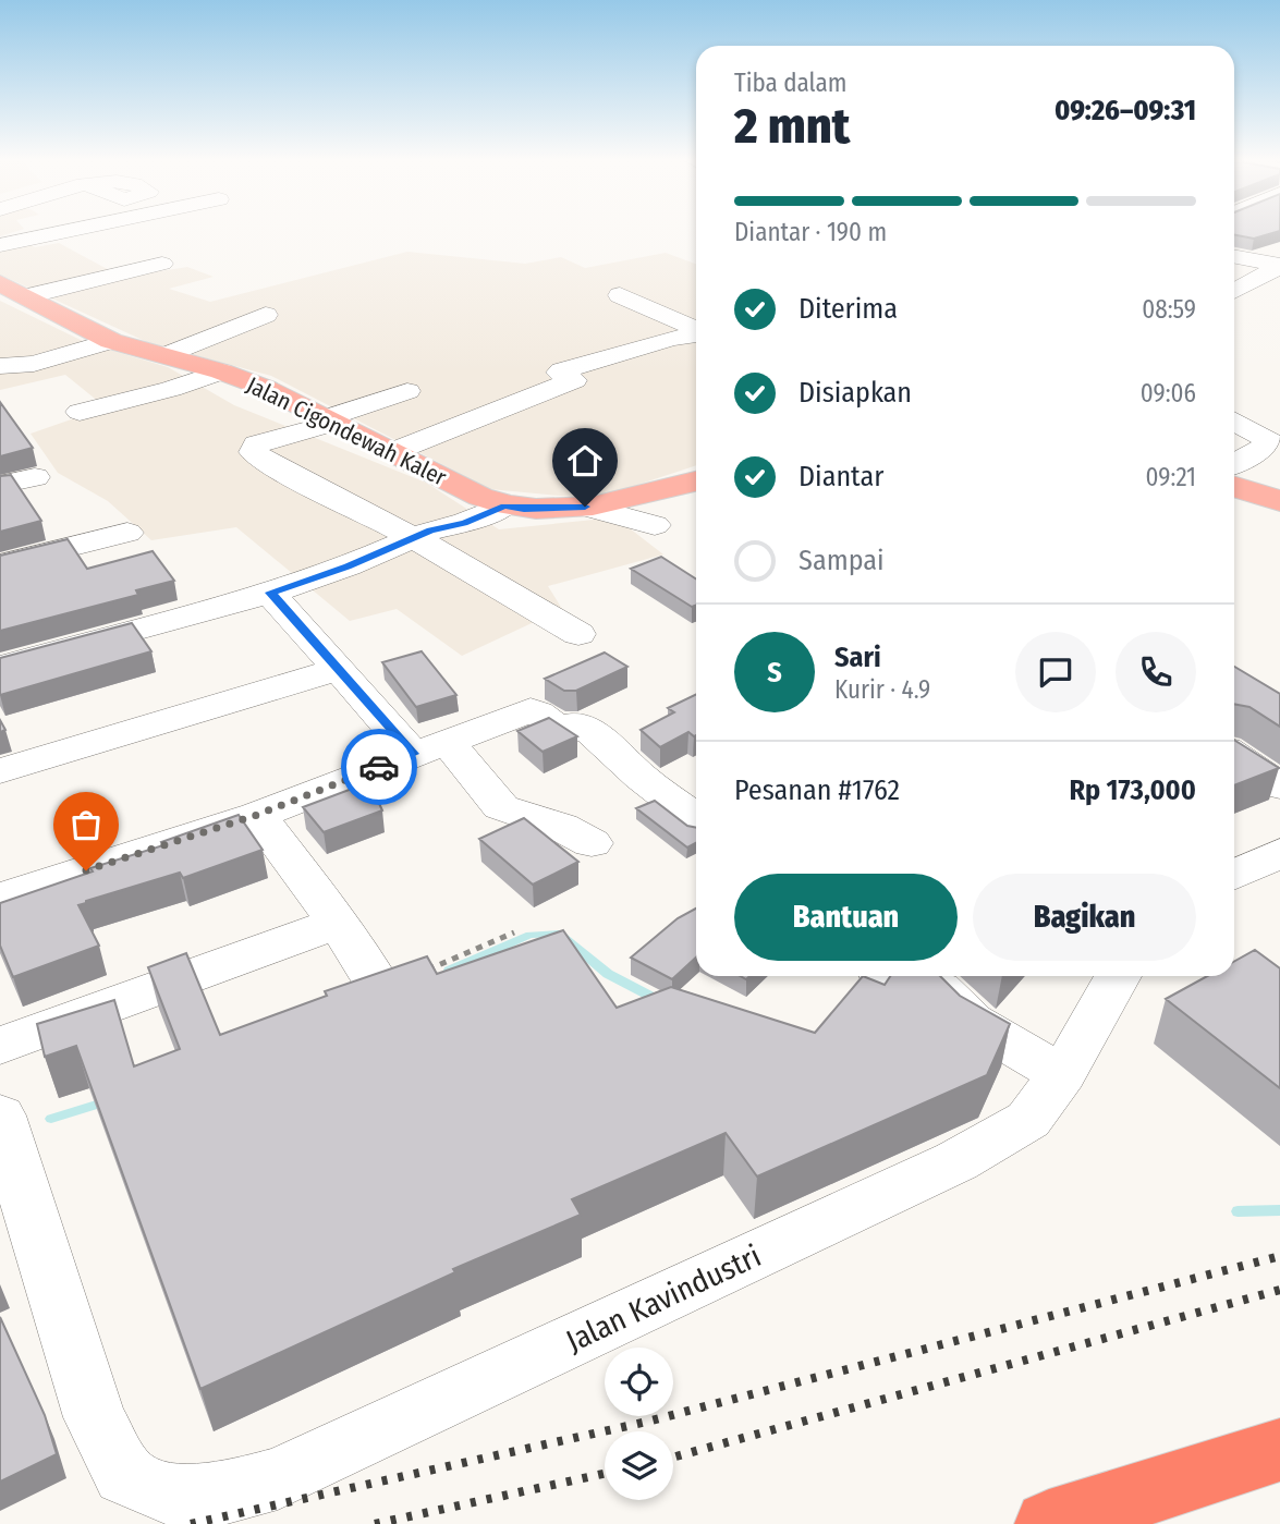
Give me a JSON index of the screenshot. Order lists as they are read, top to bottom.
{
  "streets": {
    "main road": ["Jalan Cigondewah Kaler"],
    "street": ["Jalan Kavindustri"]
  },
  "page": {
    "heading": ["2 mnt", "Tiba dalam", "09:26–09:31"],
    "panel": [
      "Sari",
      "Kurir · 4.9",
      "Pesanan #1762",
      "Rp 173,000"
    ],
    "bar": "Diantar · 190 m",
    "list": [
      ["Diterima", "08:59"],
      ["Disiapkan", "09:06"],
      ["Diantar", "09:21"],
      "Sampai"
    ],
    "round": "S",
    "buttons": ["Bantuan", "Bagikan"]
  }
}
